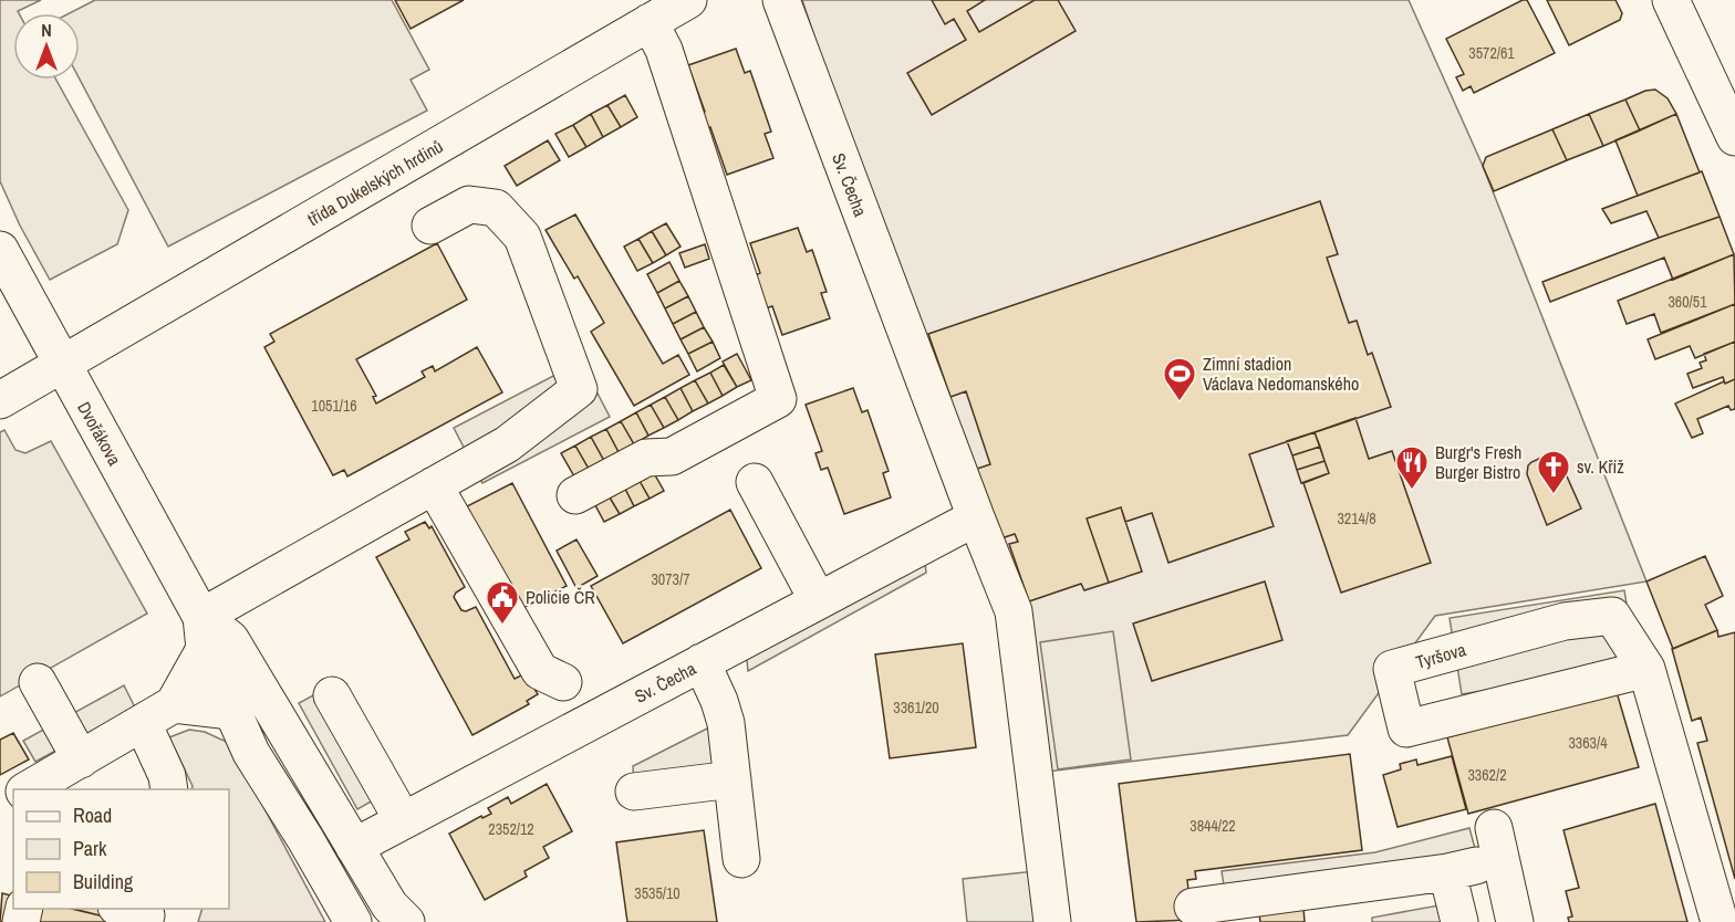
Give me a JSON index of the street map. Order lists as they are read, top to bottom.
{
  "streets": {
    "street": [
      "třída Dukelských hrdinů",
      "Sv. Čecha",
      "Dvořákova",
      "Tyršova"
    ]
  },
  "crossings": [
    ["třída Dukelských hrdinů", "Dvořákova"],
    ["Sv. Čecha", "Dvořákova"]
  ],
  "places": {
    "sports": ["Zimní stadion Václava Nedomanského"],
    "restaurant": ["Burgr's Fresh Burger Bistro"],
    "church": ["sv. Kříž"],
    "public building": ["Policie ČR"]
  },
  "house_numbers": [
    "3572/61",
    "360/51",
    "1051/16",
    "3214/8",
    "3073/7",
    "3361/20",
    "3363/4",
    "3362/2",
    "3844/22",
    "2352/12",
    "3535/10"
  ],
  "legend": ["Road", "Park", "Building"],
  "north": "top"
}
